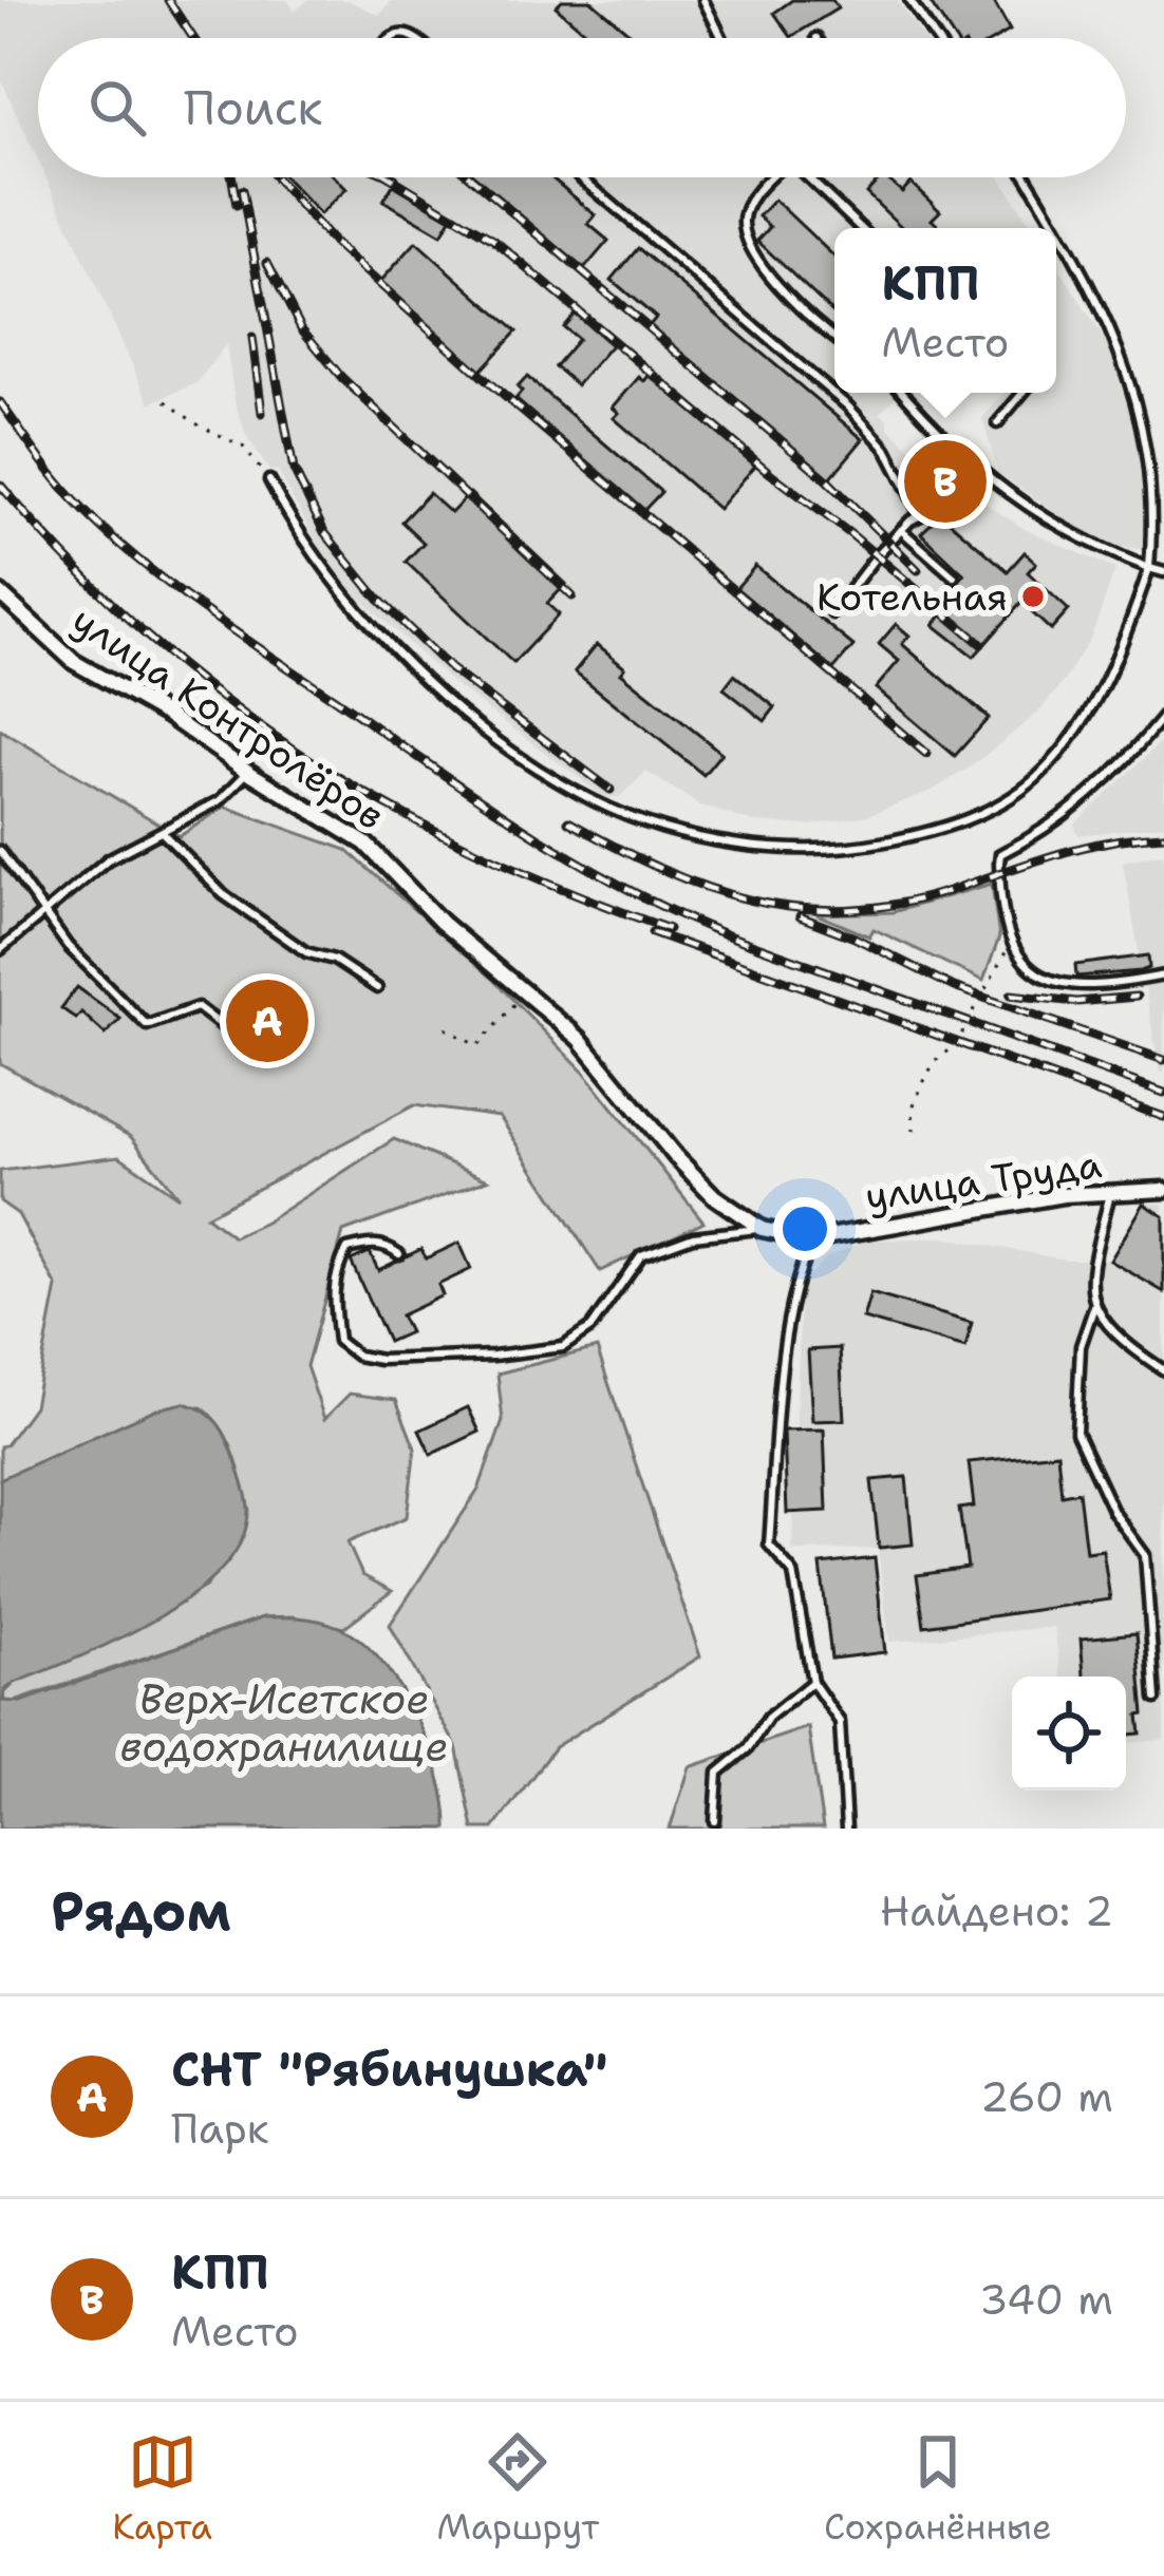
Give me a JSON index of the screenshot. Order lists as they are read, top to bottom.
{
  "streets": {
    "street": ["улица Контролёров", "улица Труда"]
  },
  "crossings": [
    ["улица Контролёров", "улица Труда"]
  ],
  "water": ["Верх-Исетское водохранилище"],
  "places": ["Котельная"],
  "page": {
    "search": "Поиск",
    "popup": ["КПП", "Место"],
    "pins": ["B", "A"],
    "heading": ["Рядом", "Найдено: 2"],
    "list": [
      {
        "mark": "A",
        "name": "СНТ \"Рябинушка\"",
        "note": "Парк",
        "value": "260 m"
      },
      {
        "mark": "B",
        "name": "КПП",
        "note": "Место",
        "value": "340 m"
      }
    ],
    "nav": ["Карта", "Маршрут", "Сохранённые"]
  }
}
